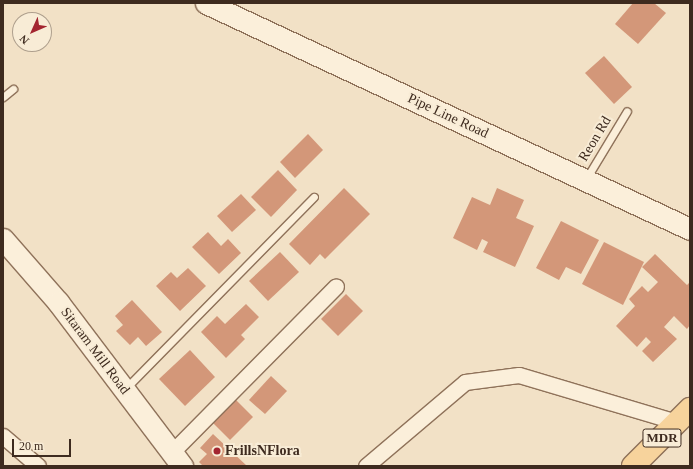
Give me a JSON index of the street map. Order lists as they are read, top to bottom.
{
  "streets": {
    "main road": ["MDR"],
    "street": ["Pipe Line Road", "Sitaram Mill Road"],
    "lane": ["Reon Rd"]
  },
  "crossings": [
    ["Pipe Line Road", "Reon Rd"]
  ],
  "places": ["FrillsNFlora"],
  "scale_bar": "20 m",
  "north": "bottom left"
}
